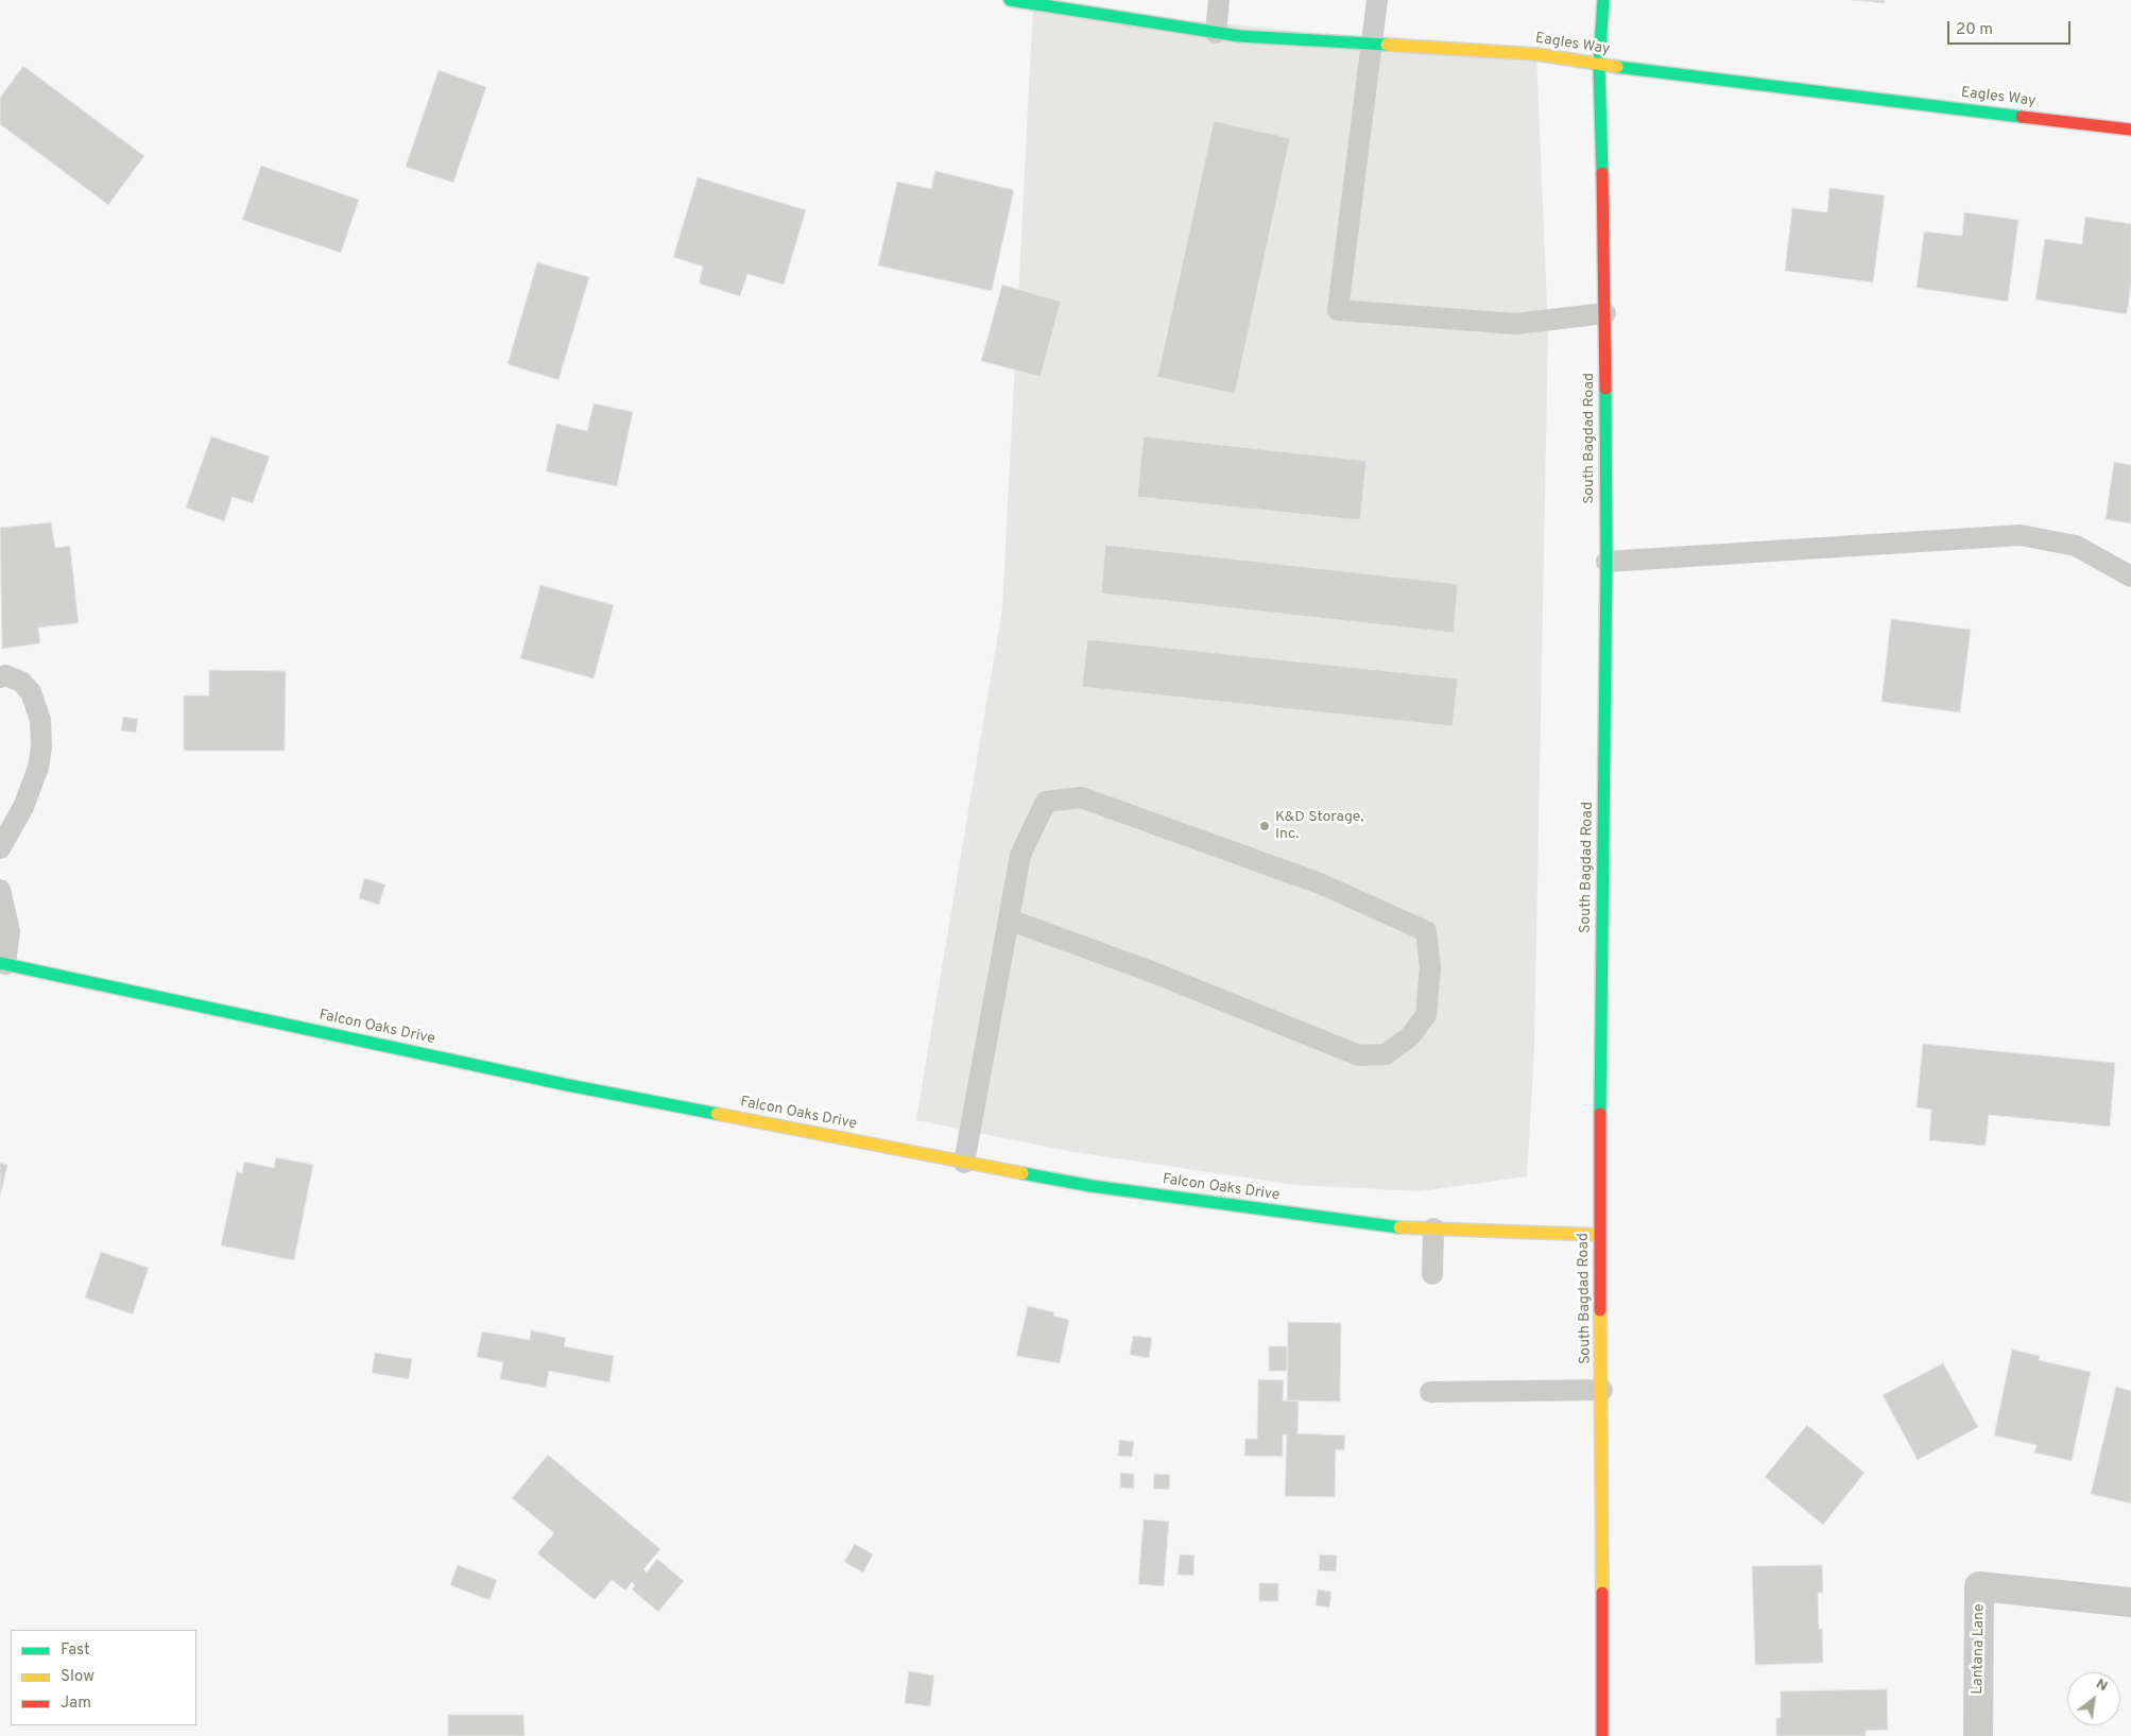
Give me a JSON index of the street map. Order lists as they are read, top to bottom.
{
  "streets": {
    "street": [
      "Eagles Way",
      "South Bagdad Road",
      "Falcon Oaks Drive",
      "Lantana Lane"
    ]
  },
  "crossings": [
    ["Eagles Way", "South Bagdad Road"],
    ["South Bagdad Road", "Falcon Oaks Drive"]
  ],
  "places": ["K&D Storage, Inc."],
  "legend": ["Fast", "Slow", "Jam"],
  "scale_bar": "20 m",
  "north": "top right"
}
